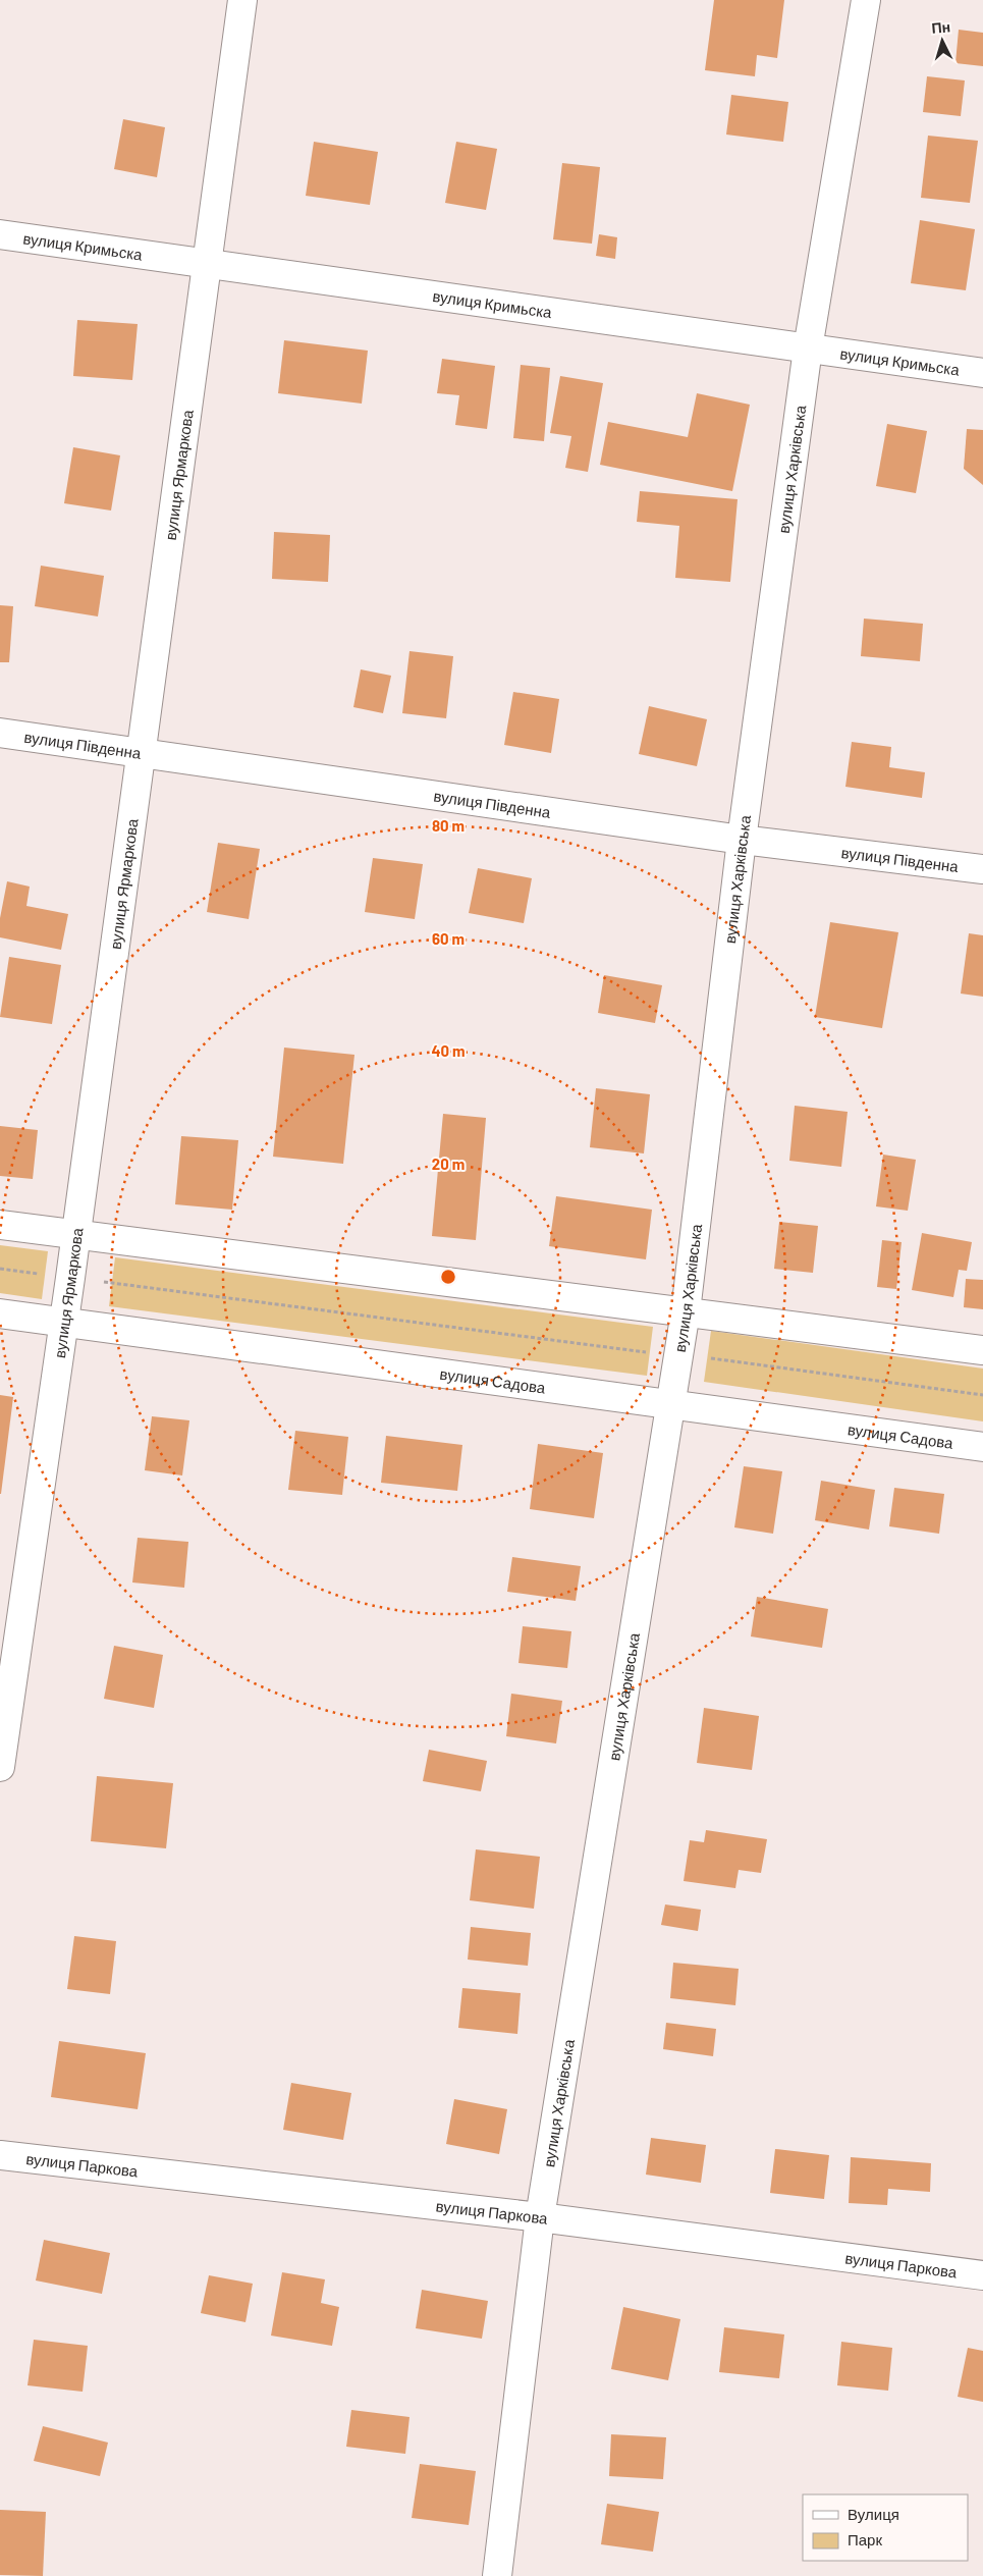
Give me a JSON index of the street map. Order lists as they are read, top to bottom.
{
  "streets": {
    "street": [
      "вулиця Кримьска",
      "вулиця Харківська",
      "вулиця Ярмаркова",
      "вулиця Південна",
      "вулиця Садова",
      "вулиця Паркова"
    ]
  },
  "crossings": [
    ["вулиця Кримьска", "вулиця Харківська"],
    ["вулиця Кримьска", "вулиця Ярмаркова"],
    ["вулиця Харківська", "вулиця Південна"],
    ["вулиця Харківська", "вулиця Садова"],
    ["вулиця Харківська", "вулиця Паркова"],
    ["вулиця Ярмаркова", "вулиця Південна"],
    ["вулиця Ярмаркова", "вулиця Садова"]
  ],
  "legend": ["Вулиця", "Парк"],
  "north": "top",
  "rings": [
    "80 m",
    "60 m",
    "40 m",
    "20 m"
  ]
}
